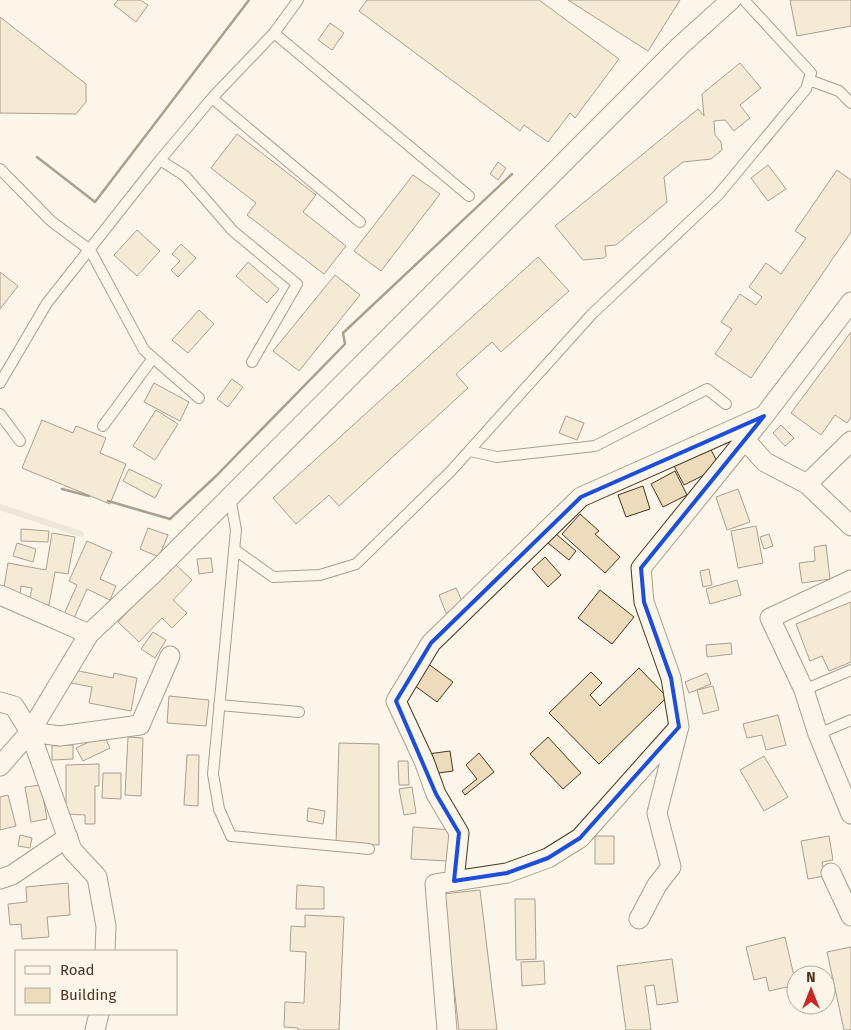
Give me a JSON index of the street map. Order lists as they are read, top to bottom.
{
  "legend": ["Road", "Building"],
  "north": "top"
}
